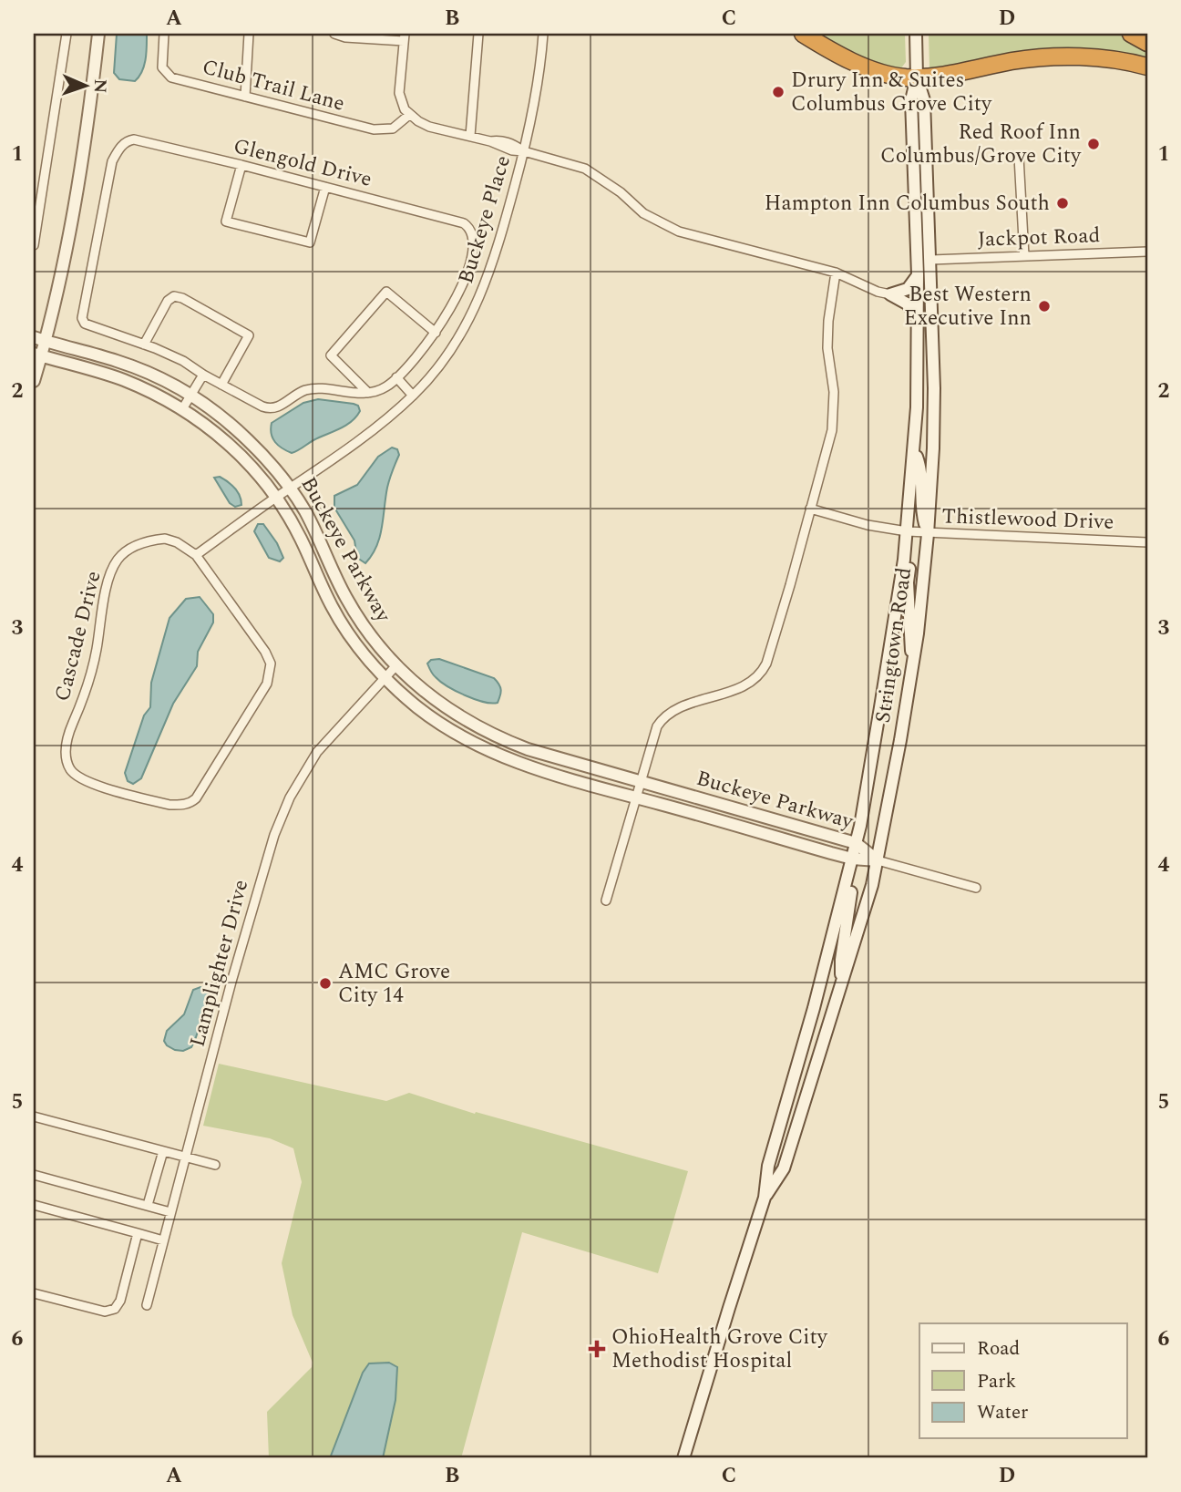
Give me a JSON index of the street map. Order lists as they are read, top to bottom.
{
  "streets": {
    "main road": ["Buckeye Parkway", "Stringtown Road"],
    "street": [
      "Club Trail Lane",
      "Glengold Drive",
      "Buckeye Place",
      "Jackpot Road",
      "Thistlewood Drive",
      "Cascade Drive",
      "Lamplighter Drive"
    ]
  },
  "crossings": [
    ["Buckeye Place", "Buckeye Parkway"],
    ["Buckeye Place", "Cascade Drive"],
    ["Jackpot Road", "Stringtown Road"],
    ["Thistlewood Drive", "Stringtown Road"],
    ["Buckeye Parkway", "Stringtown Road"],
    ["Buckeye Parkway", "Lamplighter Drive"]
  ],
  "places": {
    "other": [
      "Drury Inn & Suites Columbus Grove City",
      "Red Roof Inn Columbus/Grove City",
      "Hampton Inn Columbus South",
      "Best Western Executive Inn",
      "AMC Grove City 14"
    ],
    "health": ["OhioHealth Grove City Methodist Hospital"]
  },
  "legend": ["Road", "Park", "Water"],
  "north": "right",
  "grid": {
    "columns": [
      "A",
      "B",
      "C",
      "D"
    ],
    "rows": [
      "1",
      "2",
      "3",
      "4",
      "5",
      "6"
    ]
  }
}
